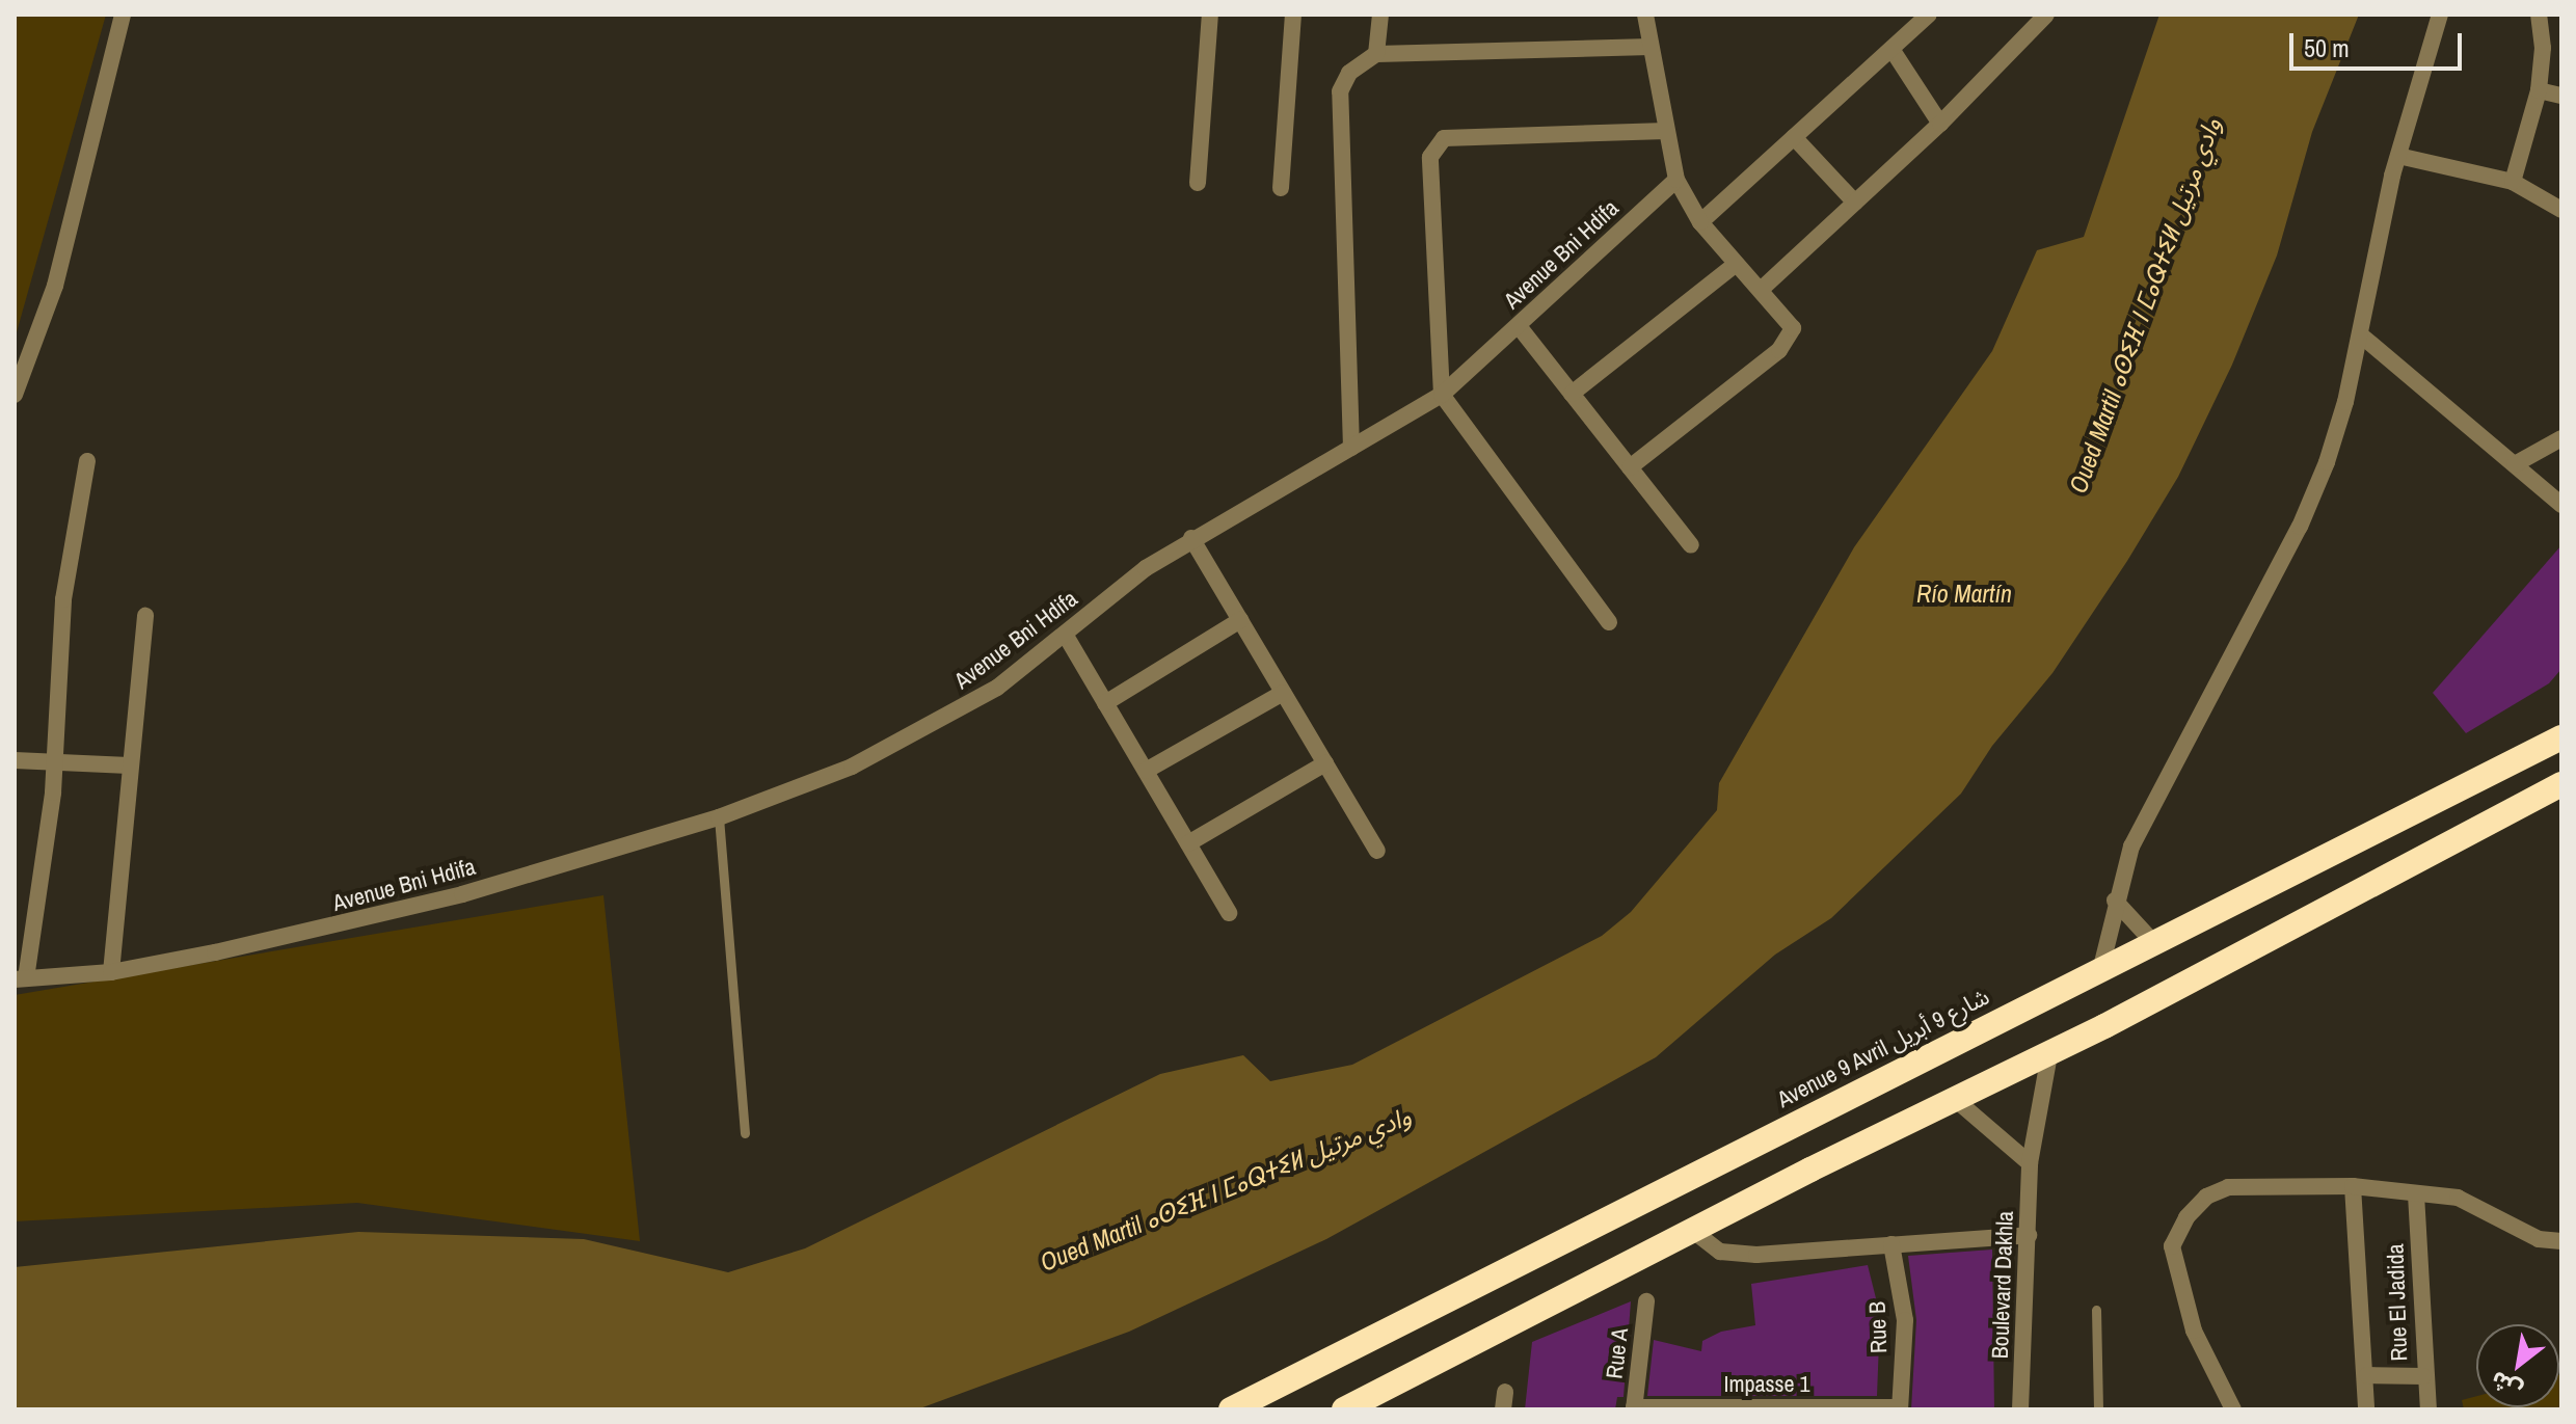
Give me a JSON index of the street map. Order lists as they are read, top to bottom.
{
  "streets": {
    "highway": ["Avenue 9 Avril شارع 9 أبريل"],
    "street": [
      "Avenue Bni Hdifa",
      "Boulevard Dakhla",
      "Rue El Jadida",
      "Rue B",
      "Rue A",
      "Impasse 1"
    ]
  },
  "crossings": [
    ["Rue B", "Impasse 1"],
    ["Rue A", "Impasse 1"]
  ],
  "water": ["Oued Martil ⴰⵙⵉⴼ ⵏ ⵎⴰⵕⵜⵉⵍ وادي مرتيل", "Río Martín"],
  "scale_bar": "50 m",
  "north": "bottom left"
}
